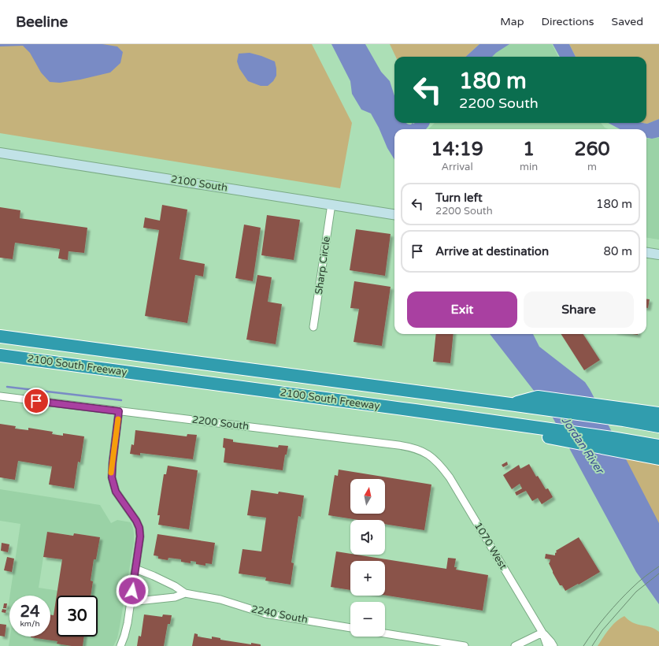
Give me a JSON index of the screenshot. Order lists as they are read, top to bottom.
{
  "streets": {
    "highway": ["2100 South Freeway"],
    "street": [
      "2100 South",
      "Sharp Circle",
      "2200 South",
      "1070 West",
      "2240 South"
    ]
  },
  "crossings": [
    ["2100 South", "Sharp Circle"],
    ["2200 South", "1070 West"]
  ],
  "water": ["Jordan River"],
  "north": "top",
  "page": {
    "header": "Beeline",
    "nav": ["Map", "Directions", "Saved"],
    "turn": ["180 m", "2200 South"],
    "eta": [
      "14:19",
      "Arrival",
      "1",
      "min",
      "260",
      "m"
    ],
    "list": [
      {
        "name": "Turn left",
        "note": "2200 South",
        "value": "180 m"
      },
      {
        "name": "Arrive at destination",
        "value": "80 m"
      }
    ],
    "buttons": ["Exit", "Share"],
    "map_buttons": ["+", "−"],
    "speed": "24 km/h",
    "limit": "30"
  }
}
